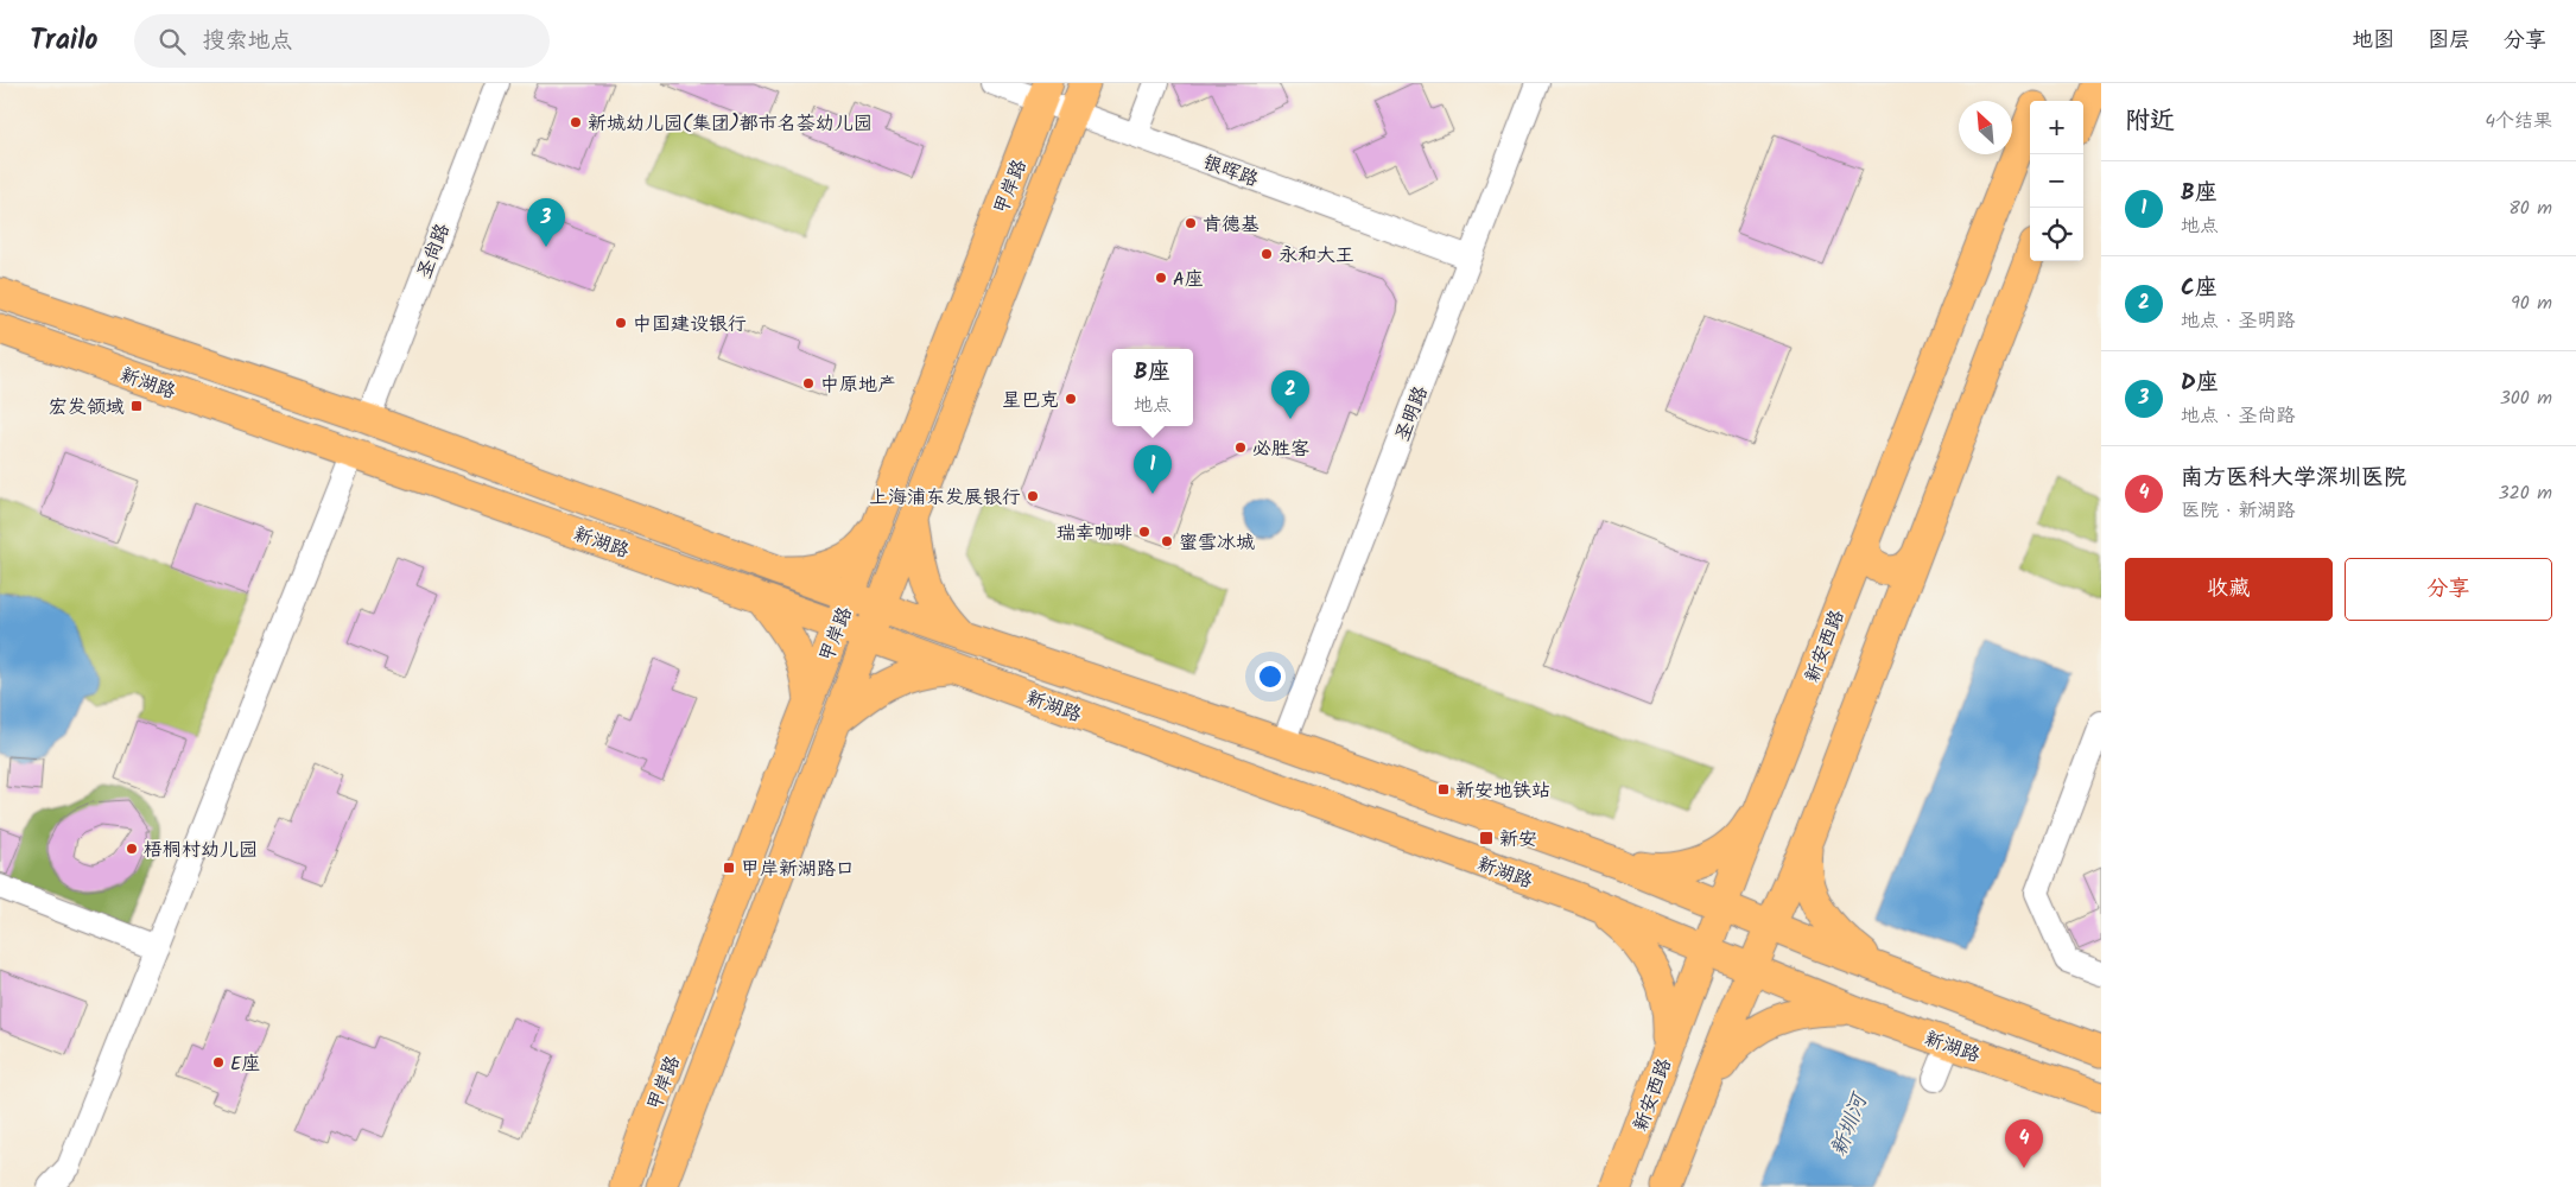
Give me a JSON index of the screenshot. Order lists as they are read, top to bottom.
{
  "streets": {
    "main road": ["甲岸路", "新湖路", "新安西路"],
    "street": ["银晖路", "圣尚路", "圣明路"]
  },
  "crossings": [
    ["银晖路", "甲岸路"],
    ["银晖路", "圣明路"],
    ["甲岸路", "新湖路"],
    ["圣尚路", "新湖路"],
    ["新湖路", "圣明路"],
    ["新湖路", "新安西路"]
  ],
  "water": ["新圳河"],
  "places": {
    "other": [
      "新城幼儿园(集团)都市名荟幼儿园",
      "肯德基",
      "永和大王",
      "A座",
      "中国建设银行",
      "中原地产",
      "星巴克",
      "必胜客",
      "上海浦东发展银行",
      "瑞幸咖啡",
      "蜜雪冰城",
      "梧桐村幼儿园",
      "E座"
    ],
    "transit": [
      "宏发领域",
      "新安地铁站",
      "新安",
      "甲岸新湖路口"
    ]
  },
  "north": "top left",
  "page": {
    "header": "Trailo",
    "search": "搜索地点",
    "nav": ["地图", "图层", "分享"],
    "heading": ["附近", "4个结果"],
    "map_buttons": ["+", "−"],
    "list": [
      {
        "mark": "1",
        "name": "B座",
        "note": "地点",
        "value": "80 m"
      },
      {
        "mark": "2",
        "name": "C座",
        "note": "地点 · 圣明路",
        "value": "90 m"
      },
      {
        "mark": "3",
        "name": "D座",
        "note": "地点 · 圣尚路",
        "value": "300 m"
      },
      {
        "mark": "4",
        "name": "南方医科大学深圳医院",
        "note": "医院 · 新湖路",
        "value": "320 m"
      }
    ],
    "pins": [
      "3",
      "2",
      "1",
      "4"
    ],
    "popup": ["B座", "地点"],
    "buttons": ["收藏", "分享"]
  }
}
